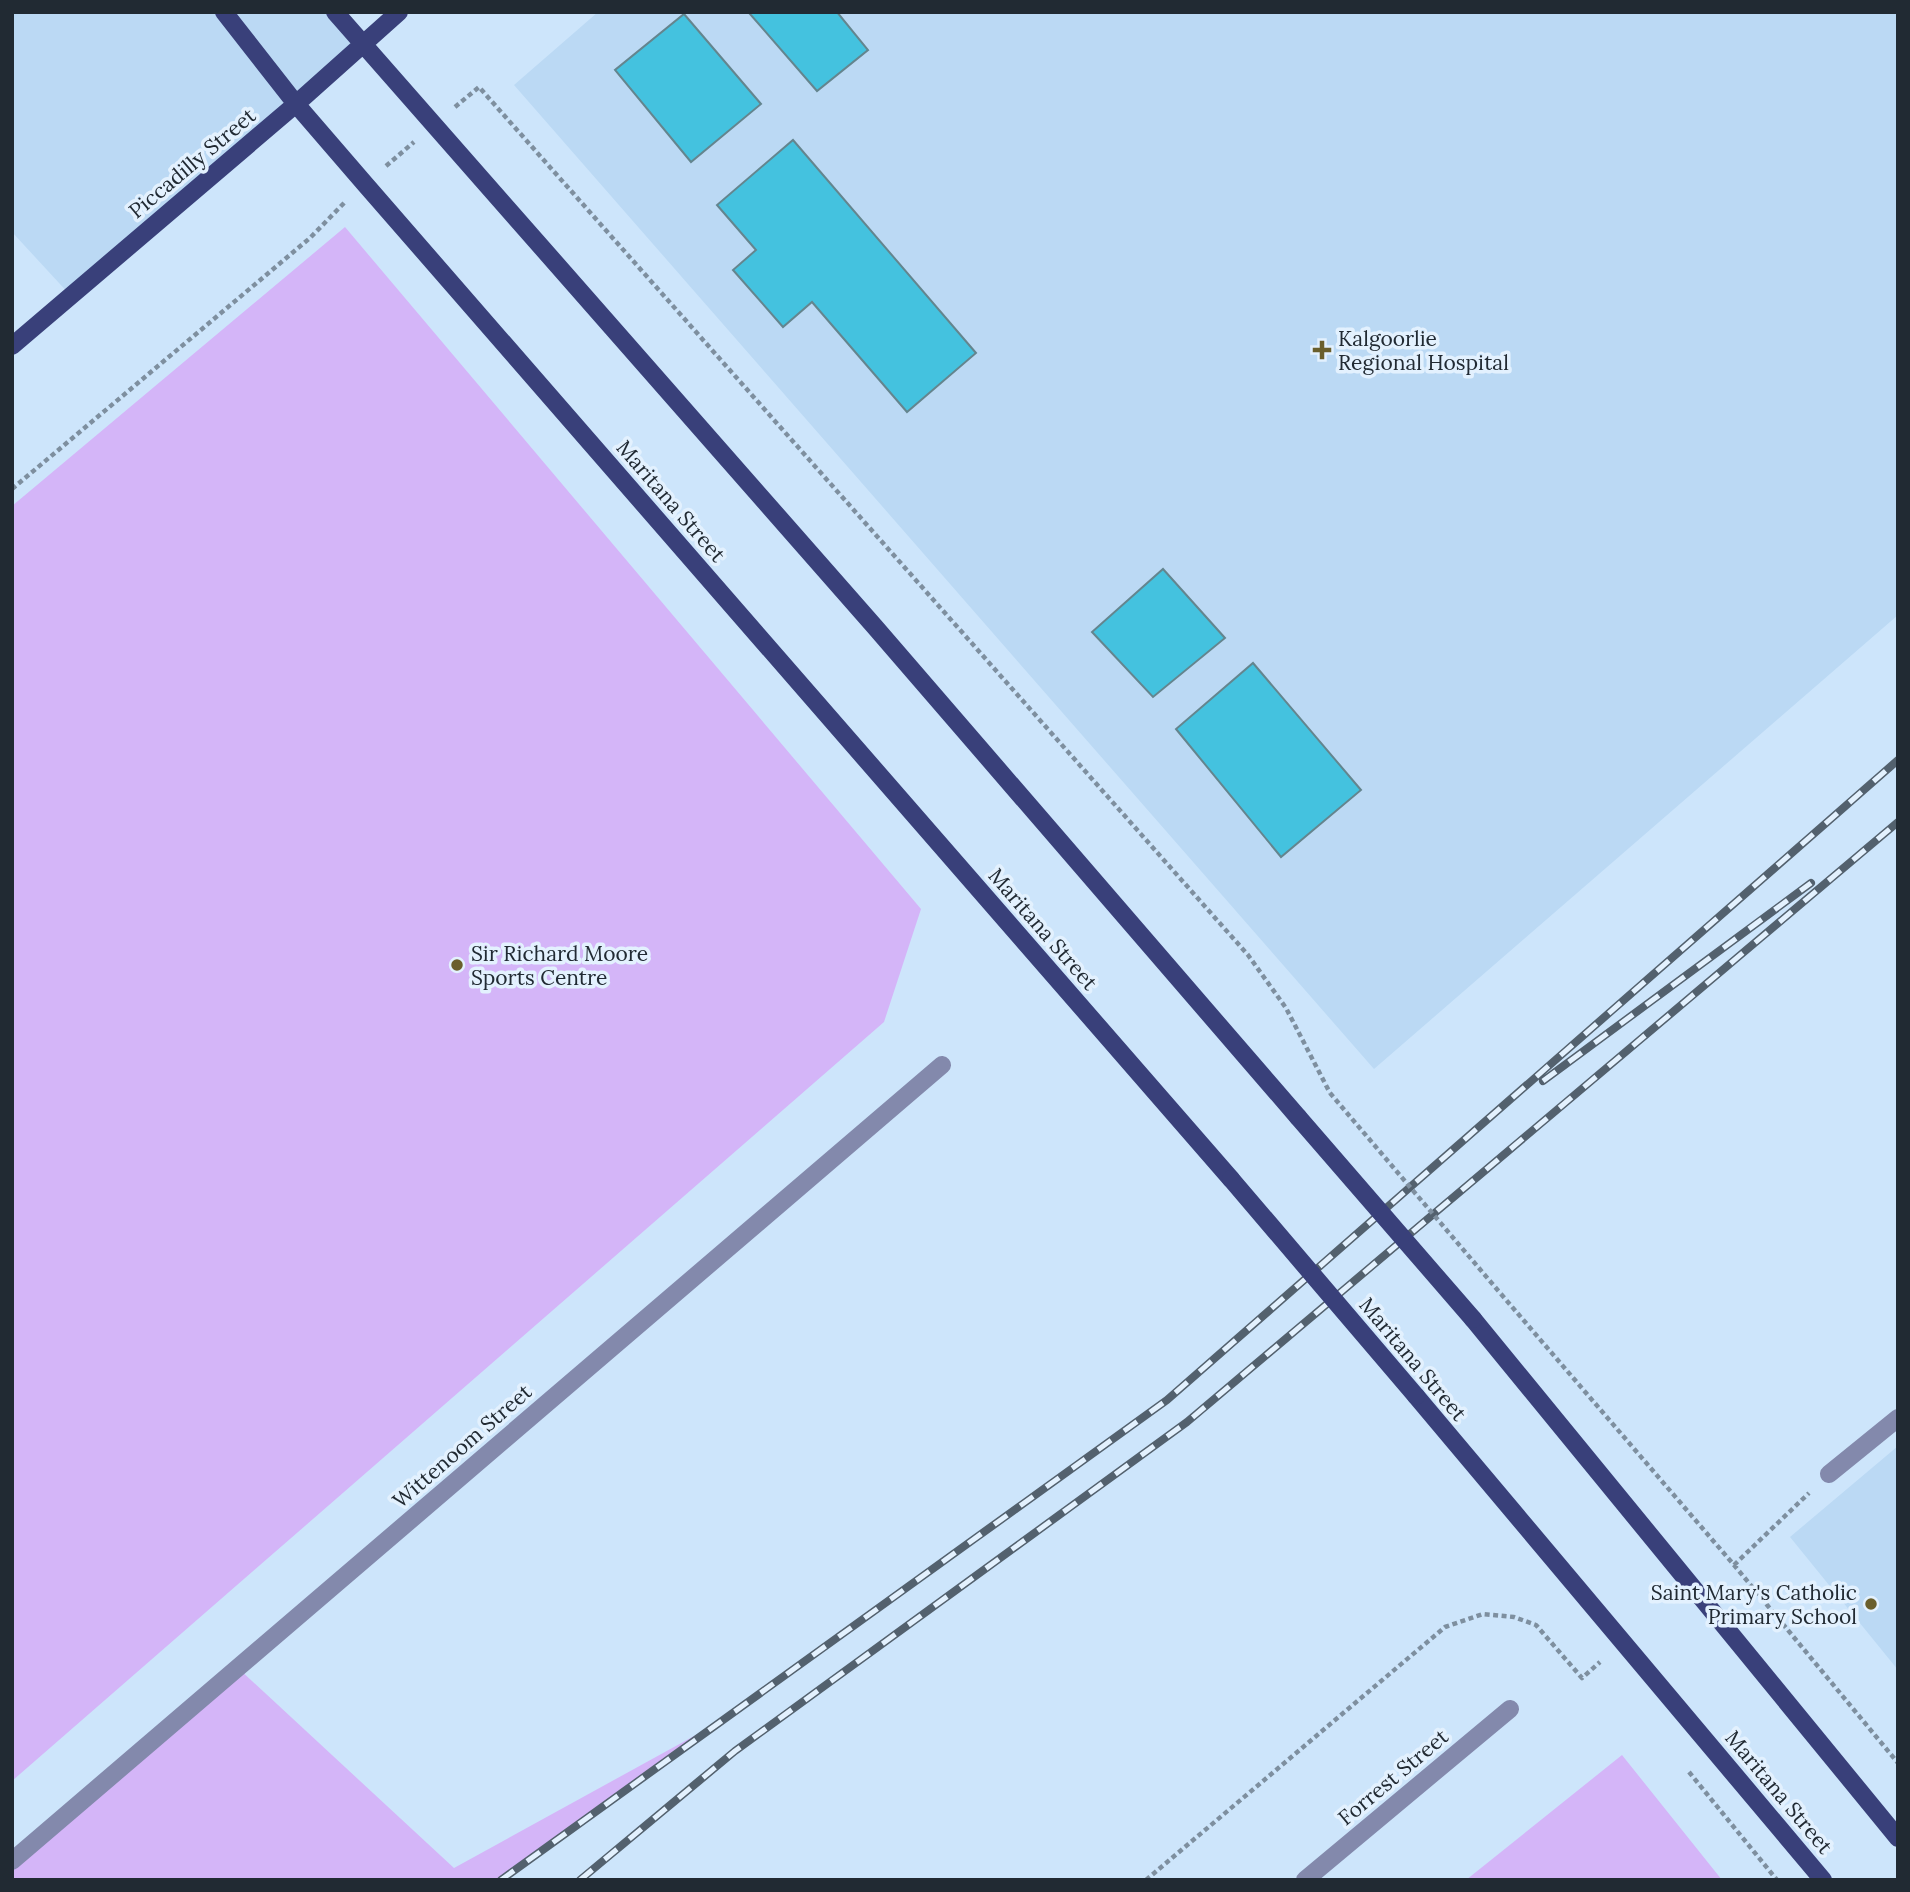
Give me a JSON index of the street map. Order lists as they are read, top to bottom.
{
  "streets": {
    "main road": ["Piccadilly Street", "Maritana Street"],
    "street": ["Wittenoom Street", "Forrest Street"]
  },
  "crossings": [
    ["Piccadilly Street", "Maritana Street"]
  ],
  "places": {
    "health": ["Kalgoorlie Regional Hospital"],
    "other": ["Sir Richard Moore Sports Centre", "Saint Mary's Catholic Primary School"]
  }
}
